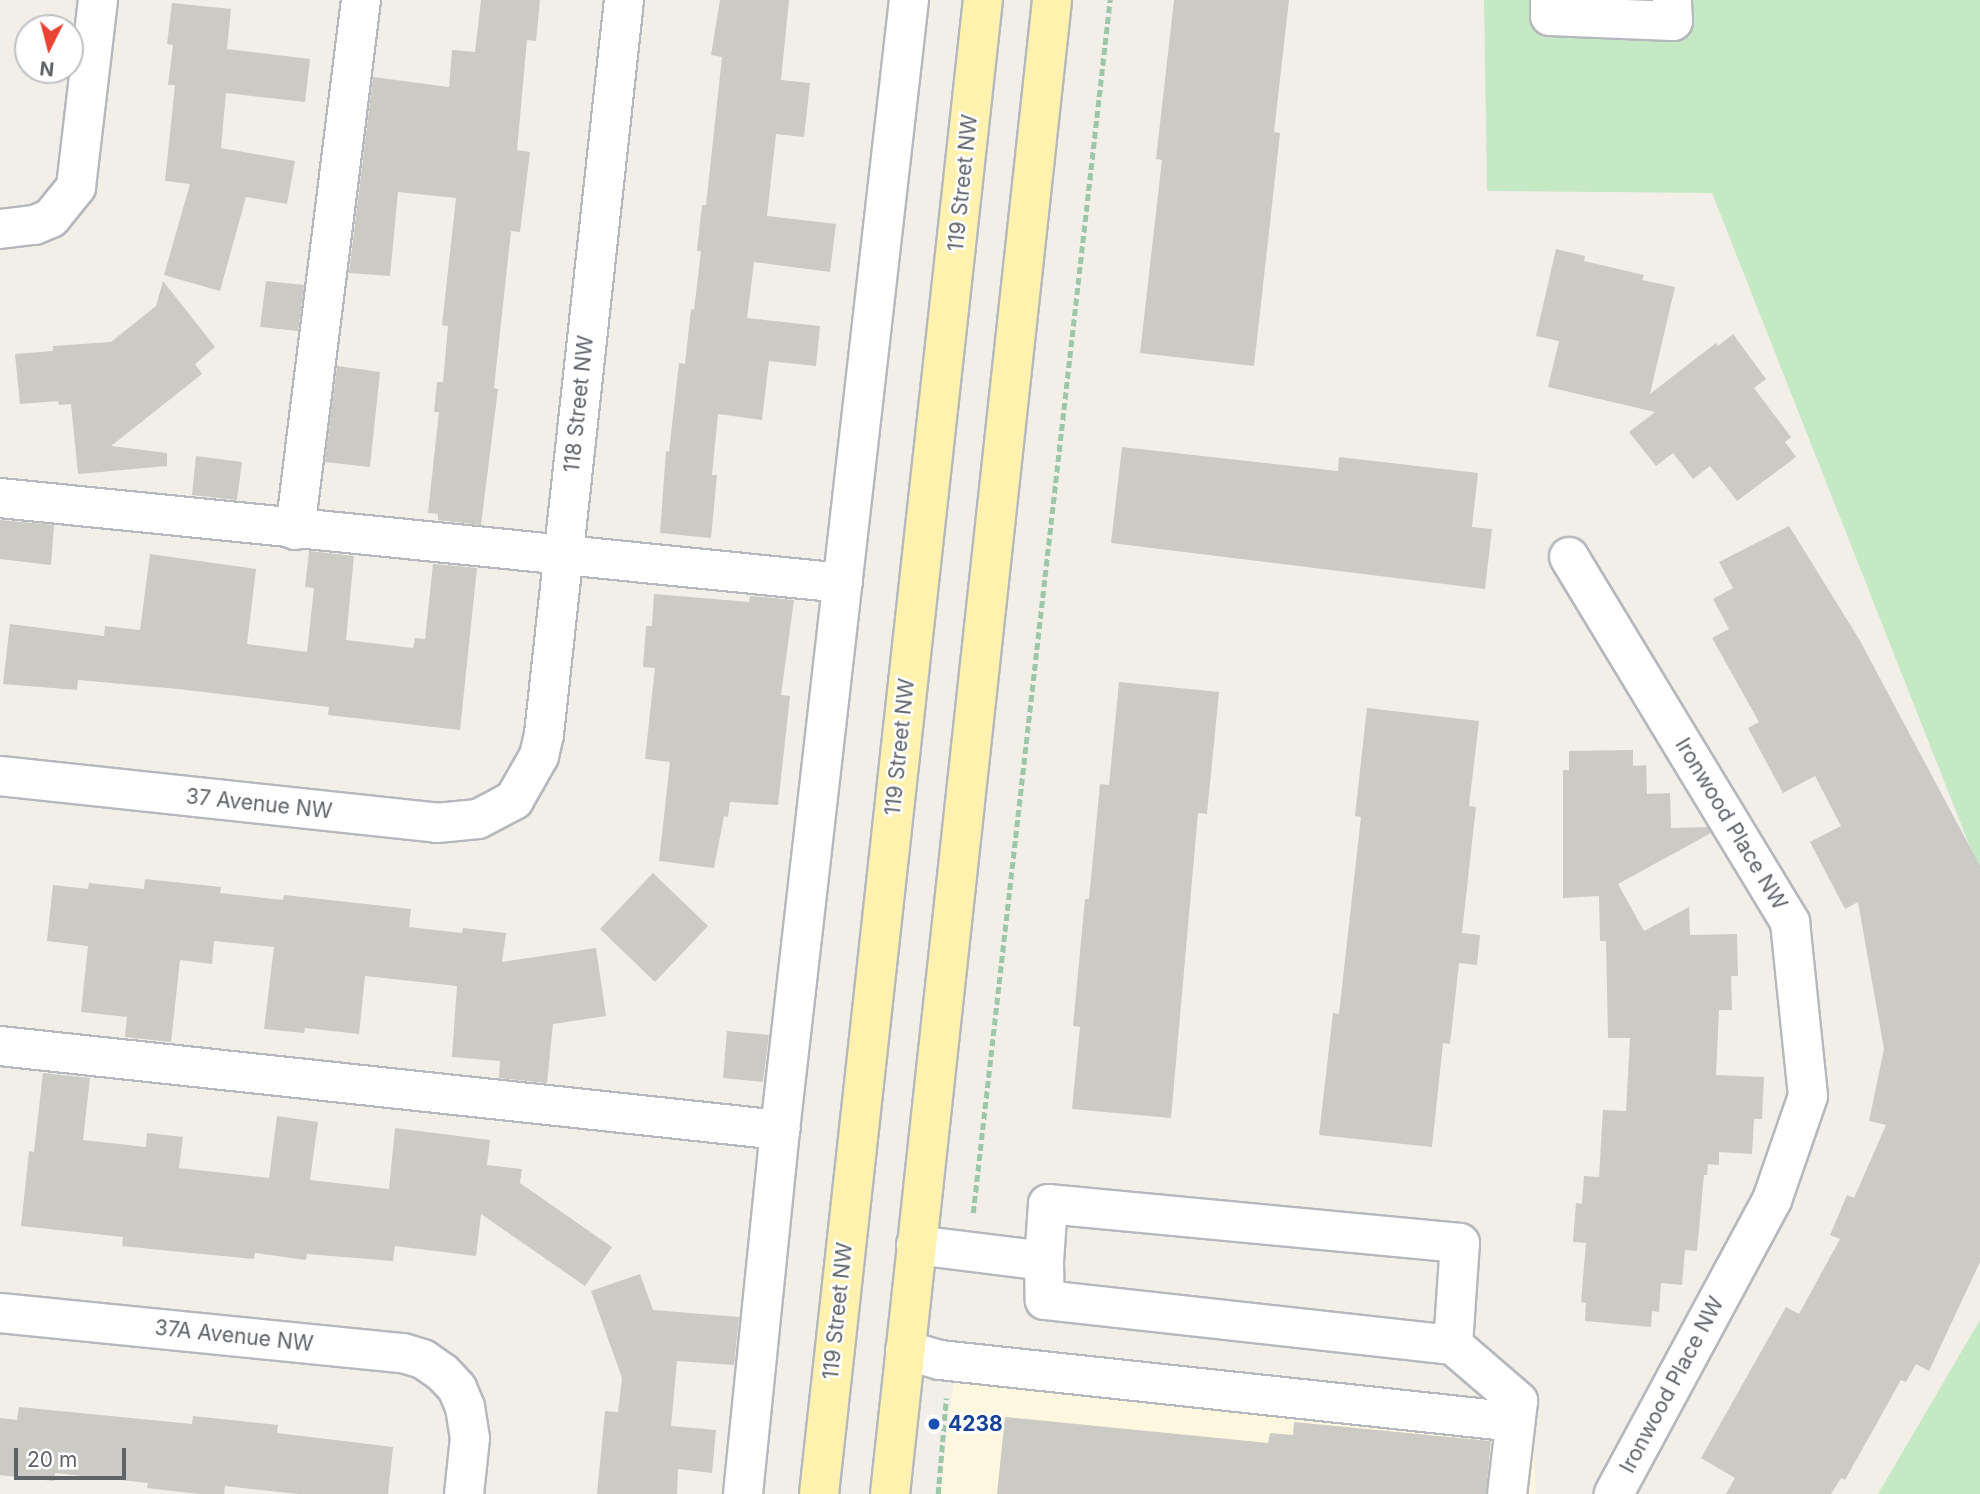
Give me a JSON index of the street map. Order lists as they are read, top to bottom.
{
  "streets": {
    "main road": ["119 Street NW"],
    "street": [
      "118 Street NW",
      "37 Avenue NW",
      "Ironwood Place NW",
      "37A Avenue NW"
    ]
  },
  "crossings": [
    ["118 Street NW", "37 Avenue NW"]
  ],
  "places": ["4238"],
  "scale_bar": "20 m",
  "north": "bottom"
}
